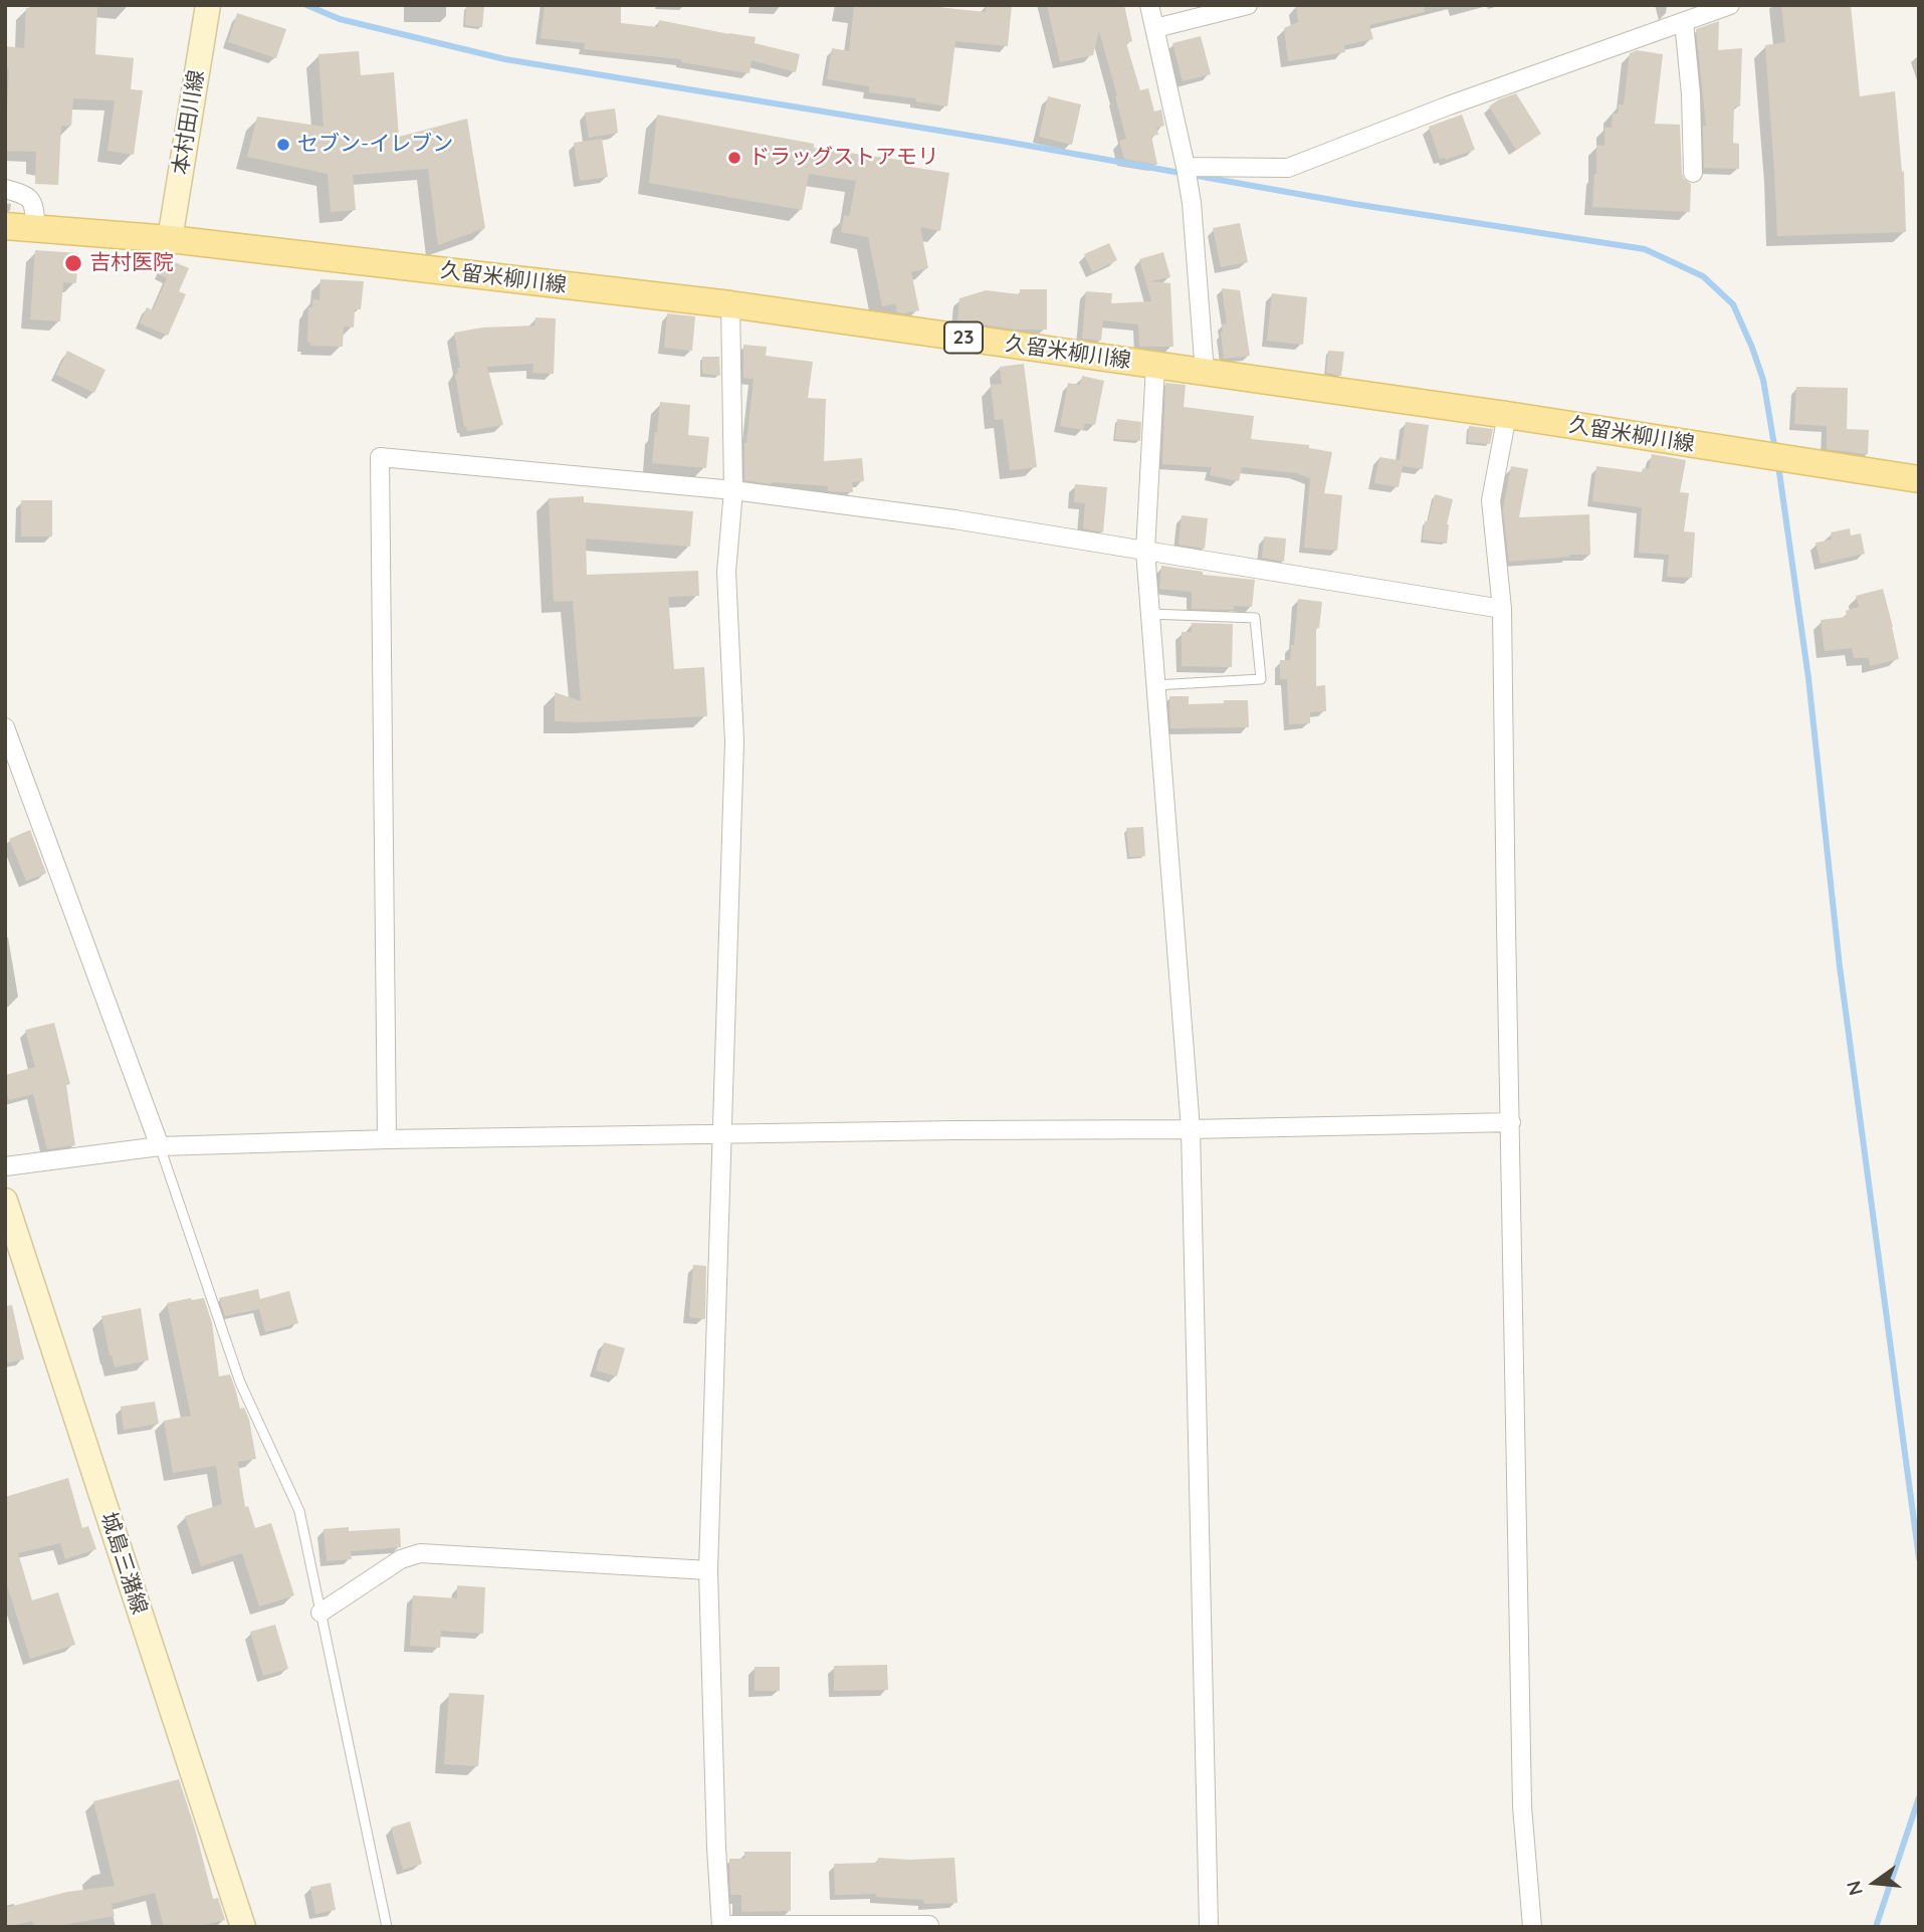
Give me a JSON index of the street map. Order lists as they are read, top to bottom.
{
  "streets": {
    "main road": [
      "本村田川線",
      "久留米柳川線",
      "23",
      "城島三潴線"
    ]
  },
  "crossings": [
    ["本村田川線", "久留米柳川線"]
  ],
  "places": ["セブン-イレブン", "ドラッグストアモリ", "吉村医院"],
  "north": "left"
}
